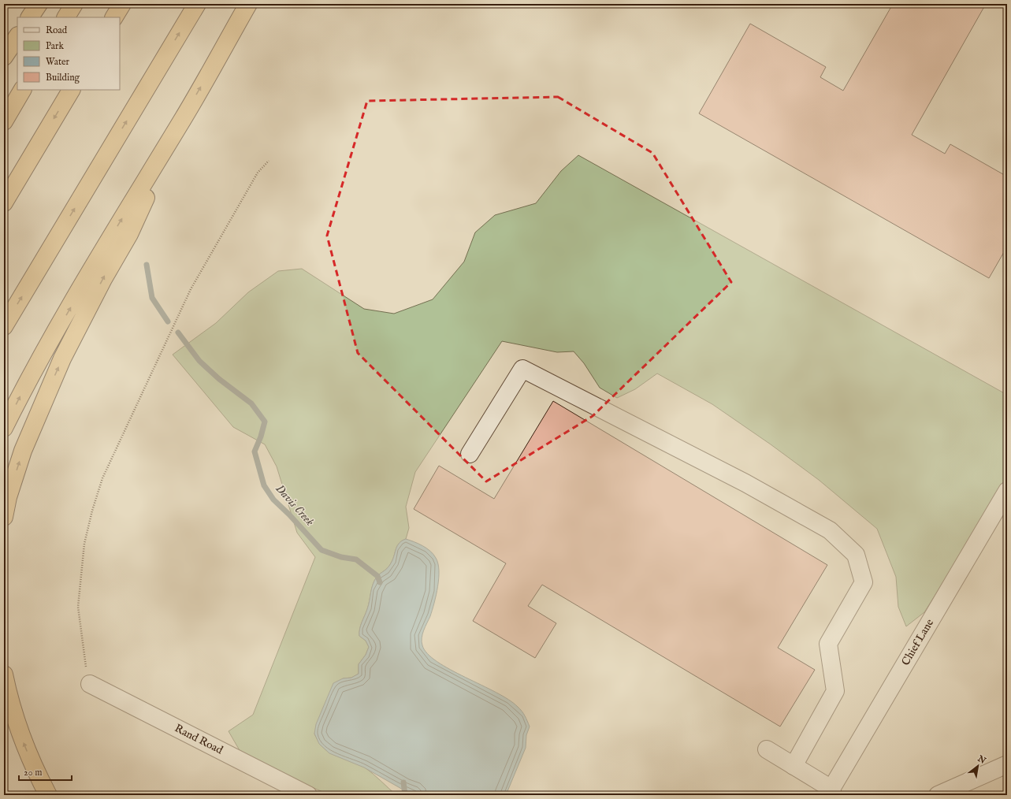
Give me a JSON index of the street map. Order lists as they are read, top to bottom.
{
  "streets": {
    "street": ["Chief Lane", "Rand Road"]
  },
  "water": ["Davis Creek"],
  "legend": [
    "Road",
    "Park",
    "Water",
    "Building"
  ],
  "scale_bar": "20 m",
  "north": "top right"
}
